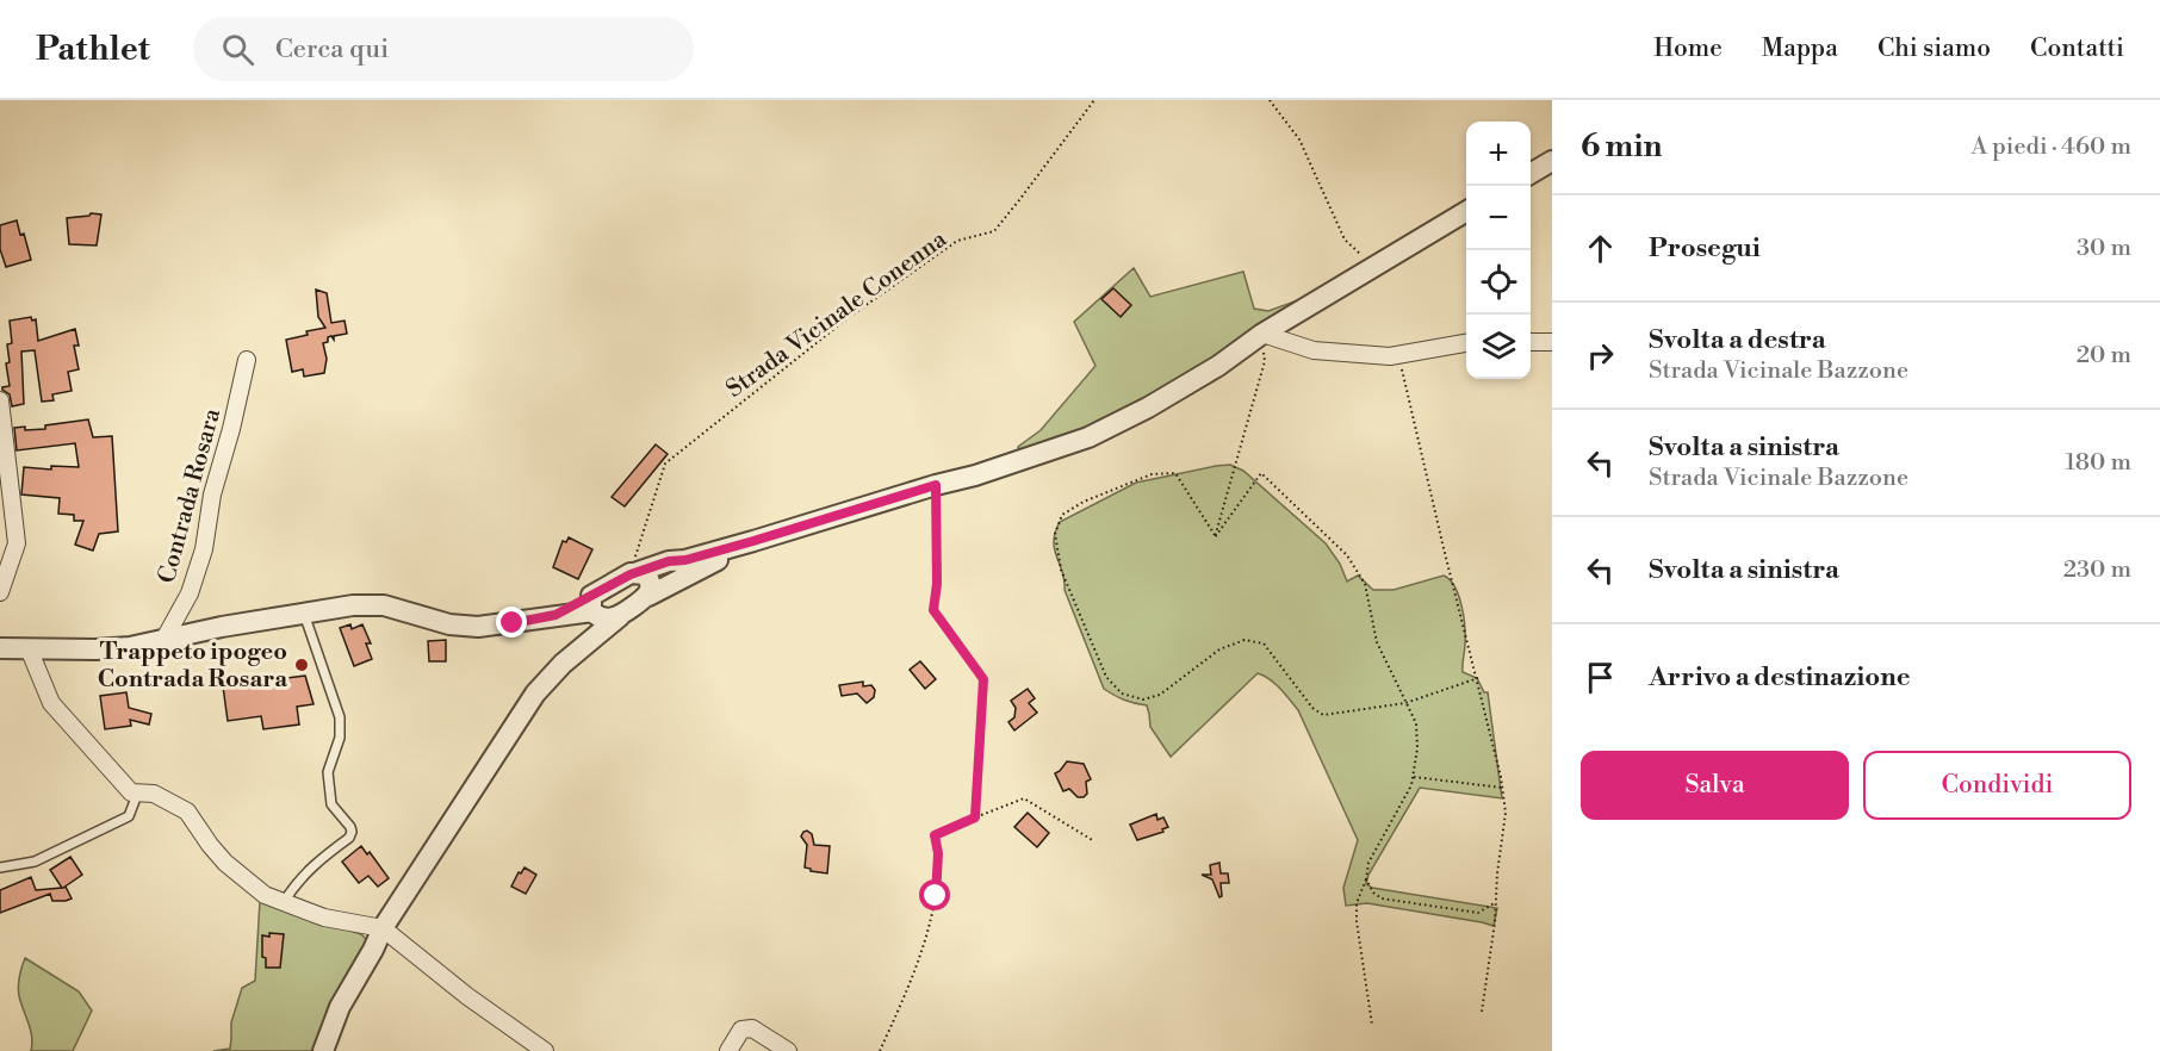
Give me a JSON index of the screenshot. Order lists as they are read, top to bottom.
{
  "streets": {
    "street": ["Contrada Rosara"],
    "path": ["Strada Vicinale Conenna"]
  },
  "places": ["Trappeto ipogeo Contrada Rosara"],
  "page": {
    "header": "Pathlet",
    "search": "Cerca qui",
    "nav": [
      "Home",
      "Mappa",
      "Chi siamo",
      "Contatti"
    ],
    "heading": ["6 min", "A piedi · 460 m"],
    "map_buttons": ["+", "−"],
    "list": [
      ["Prosegui", "30 m"],
      ["Svolta a destra", "Strada Vicinale Bazzone", "20 m"],
      ["Svolta a sinistra", "Strada Vicinale Bazzone", "180 m"],
      ["Svolta a sinistra", "230 m"],
      "Arrivo a destinazione"
    ],
    "buttons": ["Salva", "Condividi"]
  }
}
